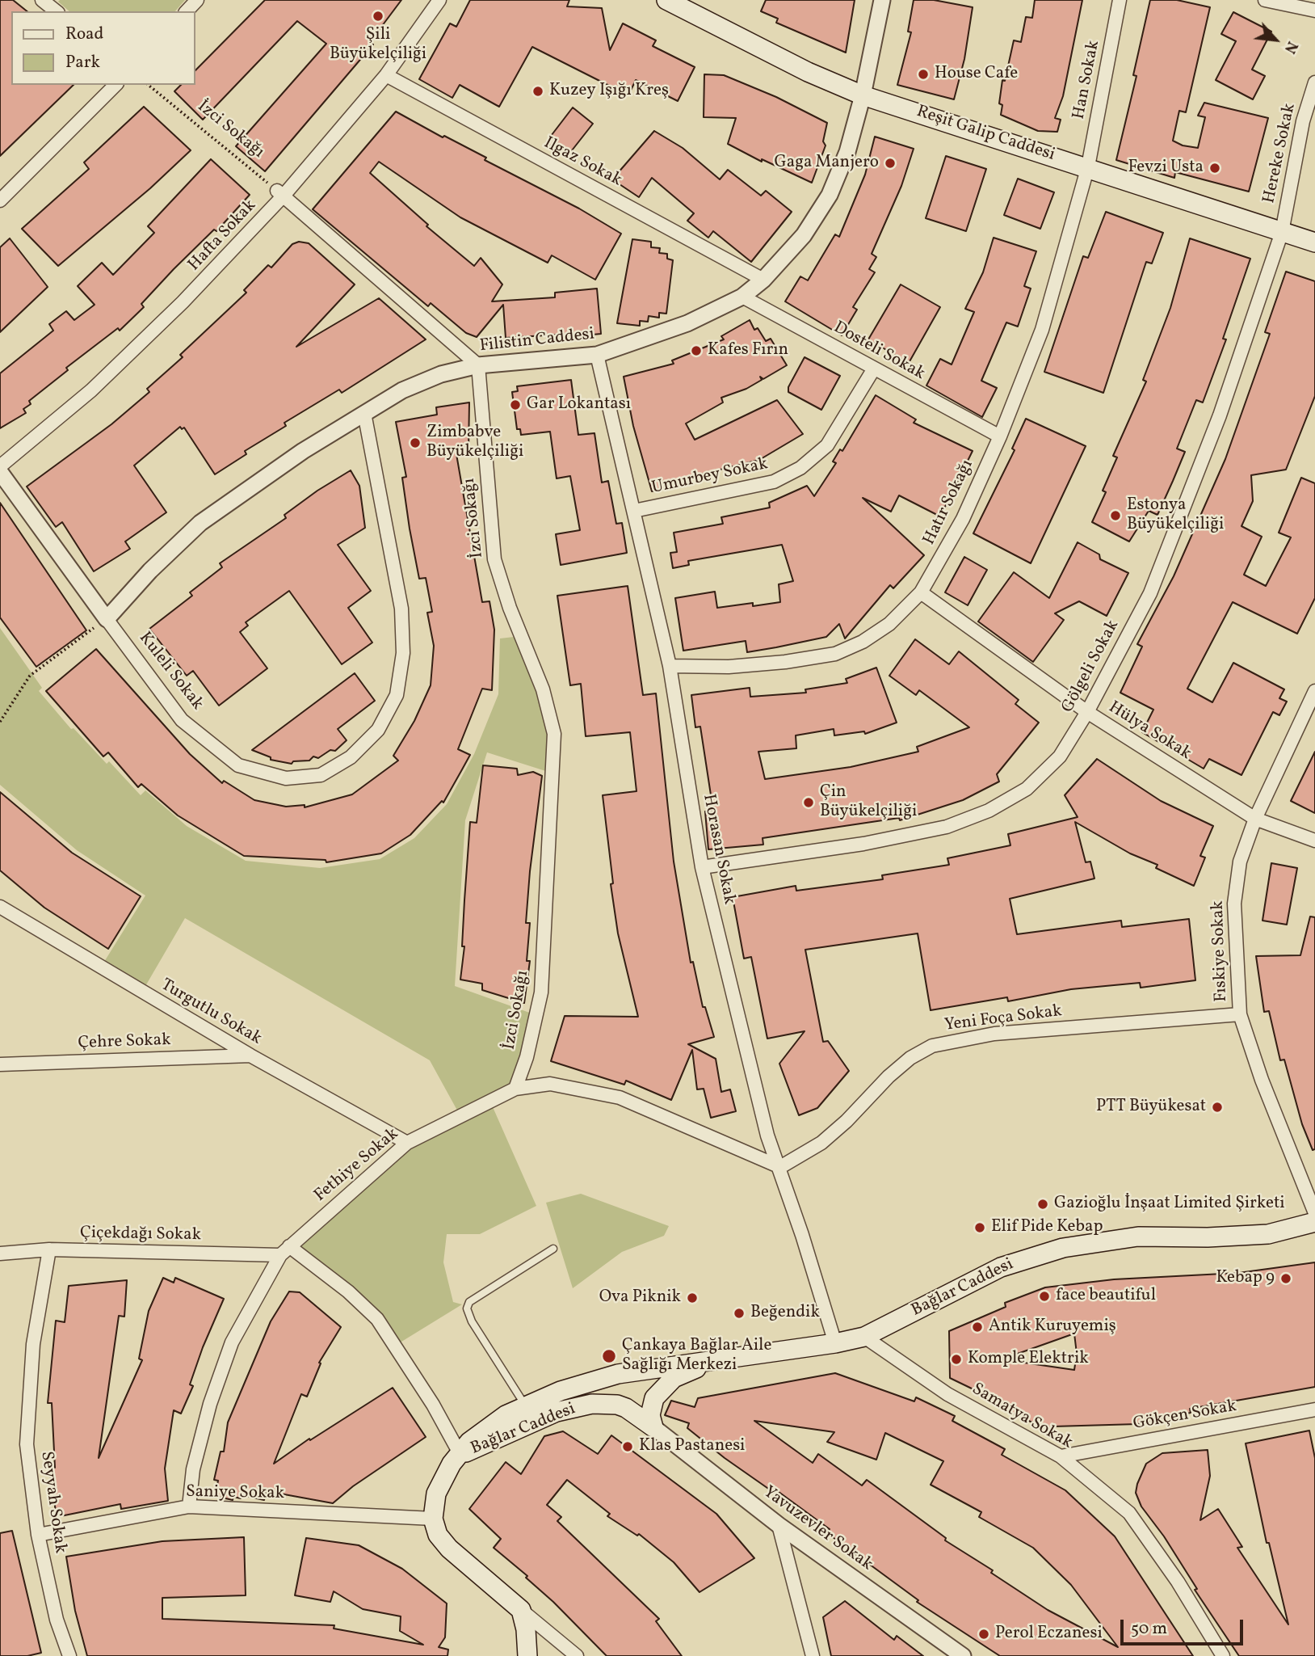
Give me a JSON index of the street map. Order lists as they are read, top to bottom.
{
  "streets": {
    "main road": ["Reşit Galip Caddesi", "Bağlar Caddesi"],
    "street": [
      "Han Sokak",
      "İzci Sokağı",
      "Hereke Sokak",
      "Ilgaz Sokak",
      "Hafta Sokak",
      "Filistin Caddesi",
      "Dosteli Sokak",
      "Umurbey Sokak",
      "Hatır Sokağı",
      "Gölgeli Sokak",
      "Kuleli Sokak",
      "Hülya Sokak",
      "Horasan Sokak",
      "Fıskiye Sokak",
      "Turgutlu Sokak",
      "Yeni Foça Sokak",
      "Çehre Sokak",
      "Fethiye Sokak",
      "Çiçekdağı Sokak",
      "Gökçen Sokak",
      "Samatya Sokak",
      "Saniye Sokak",
      "Seyyah Sokak",
      "Yavuzevler Sokak"
    ]
  },
  "crossings": [
    ["Han Sokak", "Reşit Galip Caddesi"],
    ["Han Sokak", "Hatır Sokağı"],
    ["İzci Sokağı", "Hafta Sokak"],
    ["İzci Sokağı", "Filistin Caddesi"],
    ["İzci Sokağı", "Fethiye Sokak"],
    ["Reşit Galip Caddesi", "Hereke Sokak"],
    ["Reşit Galip Caddesi", "Filistin Caddesi"],
    ["Reşit Galip Caddesi", "Hatır Sokağı"],
    ["Reşit Galip Caddesi", "Gölgeli Sokak"],
    ["Hereke Sokak", "Gölgeli Sokak"],
    ["Ilgaz Sokak", "Hafta Sokak"],
    ["Ilgaz Sokak", "Filistin Caddesi"],
    ["Filistin Caddesi", "Dosteli Sokak"],
    ["Filistin Caddesi", "Kuleli Sokak"],
    ["Filistin Caddesi", "Horasan Sokak"],
    ["Dosteli Sokak", "Umurbey Sokak"],
    ["Dosteli Sokak", "Hatır Sokağı"],
    ["Umurbey Sokak", "Horasan Sokak"],
    ["Hatır Sokağı", "Hülya Sokak"],
    ["Hatır Sokağı", "Horasan Sokak"],
    ["Gölgeli Sokak", "Hülya Sokak"],
    ["Gölgeli Sokak", "Horasan Sokak"],
    ["Hülya Sokak", "Fıskiye Sokak"],
    ["Horasan Sokak", "Yeni Foça Sokak"],
    ["Horasan Sokak", "Fethiye Sokak"],
    ["Horasan Sokak", "Bağlar Caddesi"],
    ["Fıskiye Sokak", "Yeni Foça Sokak"],
    ["Turgutlu Sokak", "Çehre Sokak"],
    ["Turgutlu Sokak", "Fethiye Sokak"],
    ["Yeni Foça Sokak", "Fethiye Sokak"],
    ["Fethiye Sokak", "Çiçekdağı Sokak"],
    ["Fethiye Sokak", "Saniye Sokak"],
    ["Çiçekdağı Sokak", "Seyyah Sokak"],
    ["Bağlar Caddesi", "Samatya Sokak"],
    ["Bağlar Caddesi", "Yavuzevler Sokak"],
    ["Gökçen Sokak", "Samatya Sokak"],
    ["Saniye Sokak", "Seyyah Sokak"]
  ],
  "places": [
    "Şili Büyükelçiliği",
    "House Cafe",
    "Kuzey Işığı Kreş",
    "Gaga Manjero",
    "Fevzi Usta",
    "Kafes Fırın",
    "Gar Lokantası",
    "Zimbabve Büyükelçiliği",
    "Estonya Büyükelçiliği",
    "Çin Büyükelçiliği",
    "PTT Büyükesat",
    "Gazioğlu İnşaat Limited Şirketi",
    "Elif Pide Kebap",
    "Kebap 9",
    "face beautiful",
    "Ova Piknik",
    "Beğendik",
    "Antik Kuruyemiş",
    "Çankaya Bağlar Aile Sağlığı Merkezi",
    "Komple Elektrik",
    "Klas Pastanesi",
    "Perol Eczanesi"
  ],
  "legend": ["Road", "Park"],
  "scale_bar": "50 m",
  "north": "bottom right"
}
